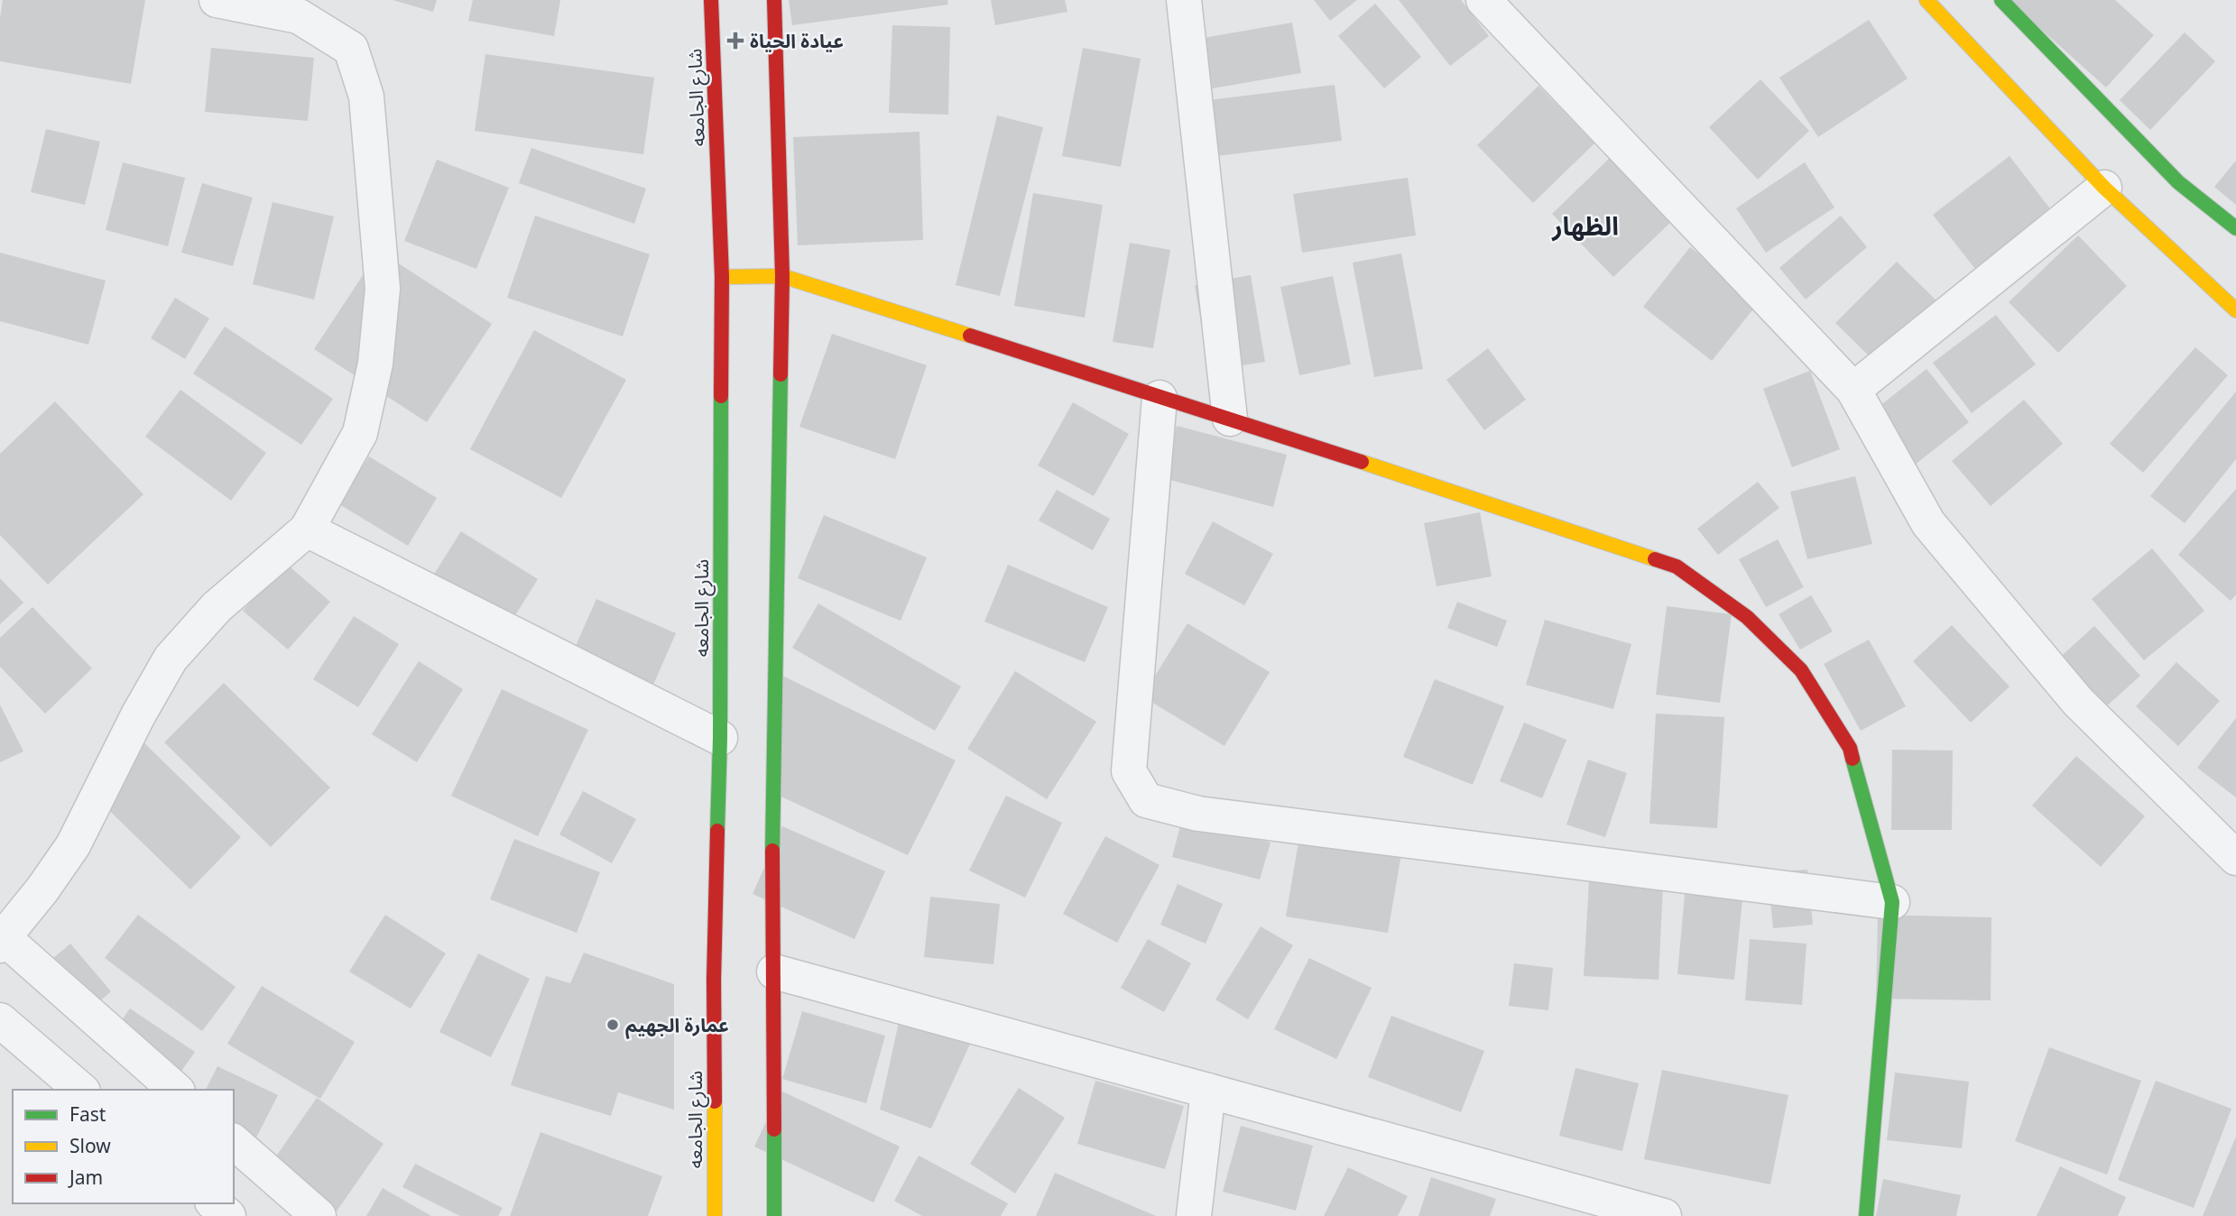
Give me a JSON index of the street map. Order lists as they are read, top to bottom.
{
  "streets": {
    "street": ["شارع الجامعه"]
  },
  "districts": ["الظهار"],
  "places": {
    "health": ["عيادة الحياة"],
    "other": ["عمارة الجهيم"]
  },
  "legend": ["Fast", "Slow", "Jam"]
}
